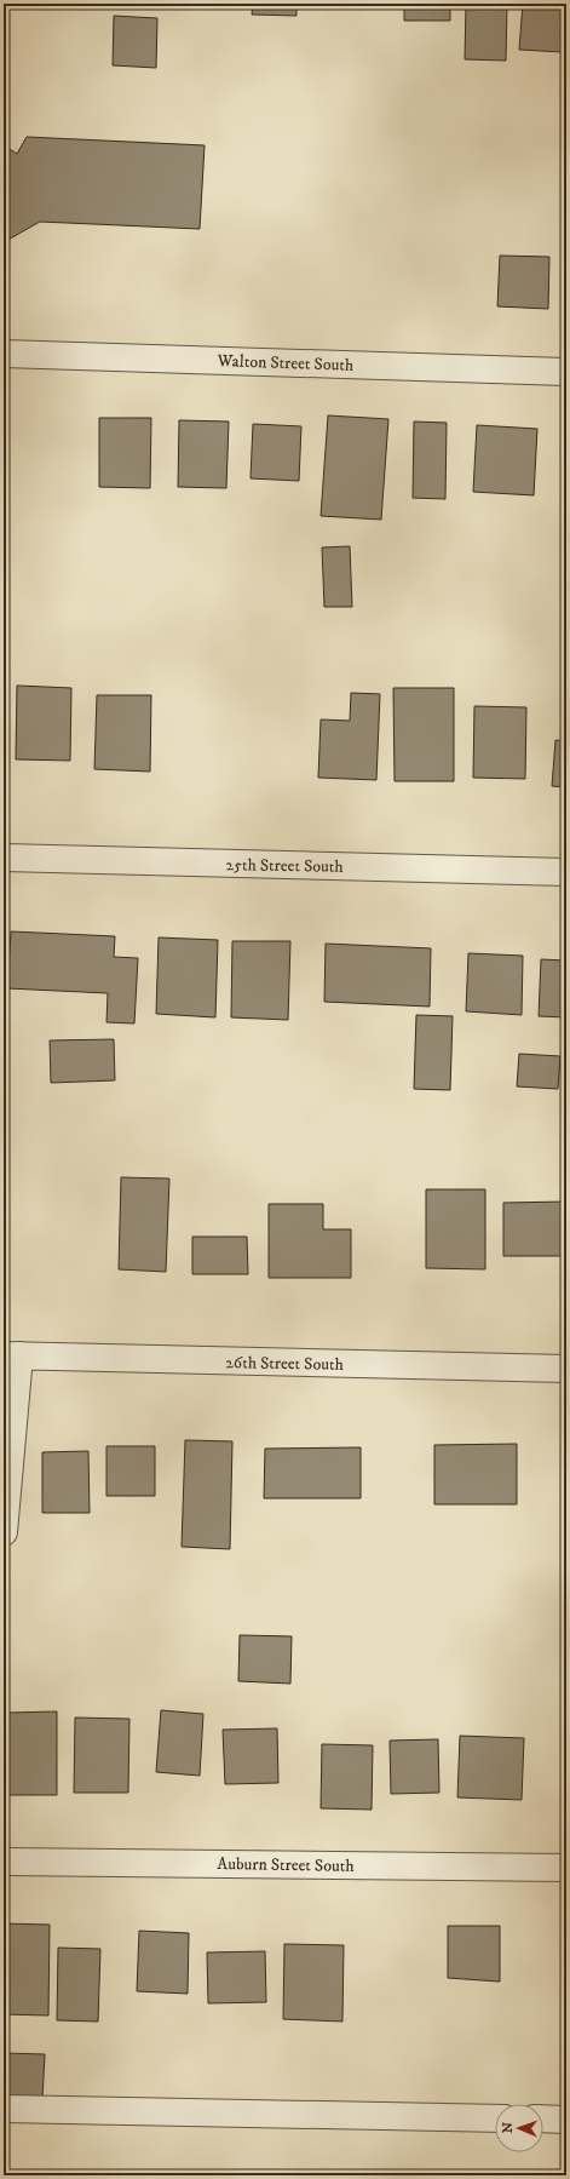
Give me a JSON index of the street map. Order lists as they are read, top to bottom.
{
  "streets": {
    "street": [
      "Walton Street South",
      "25th Street South",
      "26th Street South",
      "Auburn Street South"
    ]
  },
  "north": "left"
}
